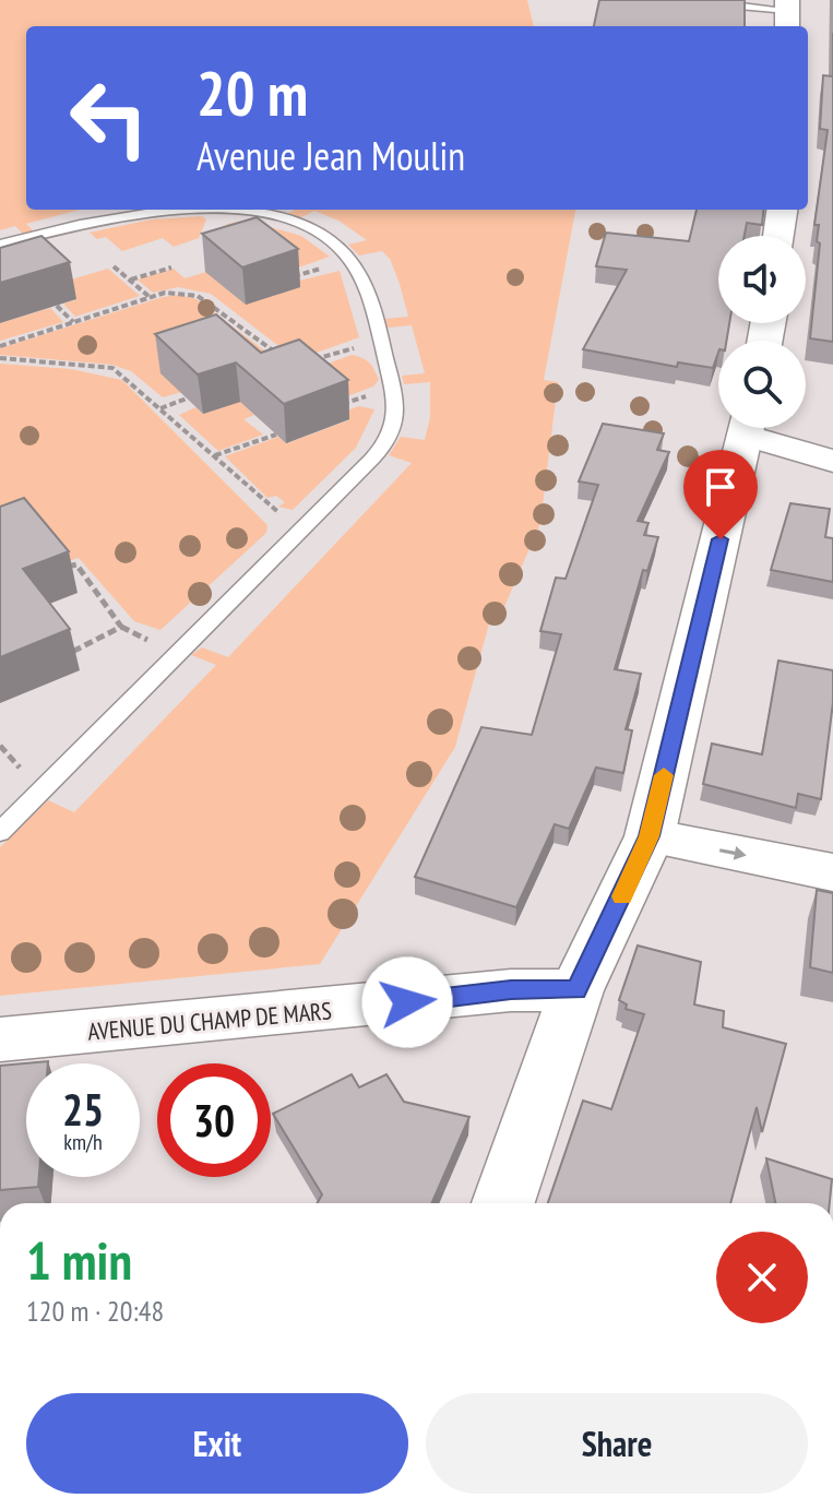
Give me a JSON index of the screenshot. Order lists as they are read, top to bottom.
{
  "streets": {
    "street": ["AVENUE DU CHAMP DE MARS"]
  },
  "page": {
    "turn": ["20 m", "Avenue Jean Moulin"],
    "speed": "25 km/h",
    "limit": "30",
    "heading": ["1 min", "120 m · 20:48"],
    "buttons": ["Exit", "Share"]
  }
}
